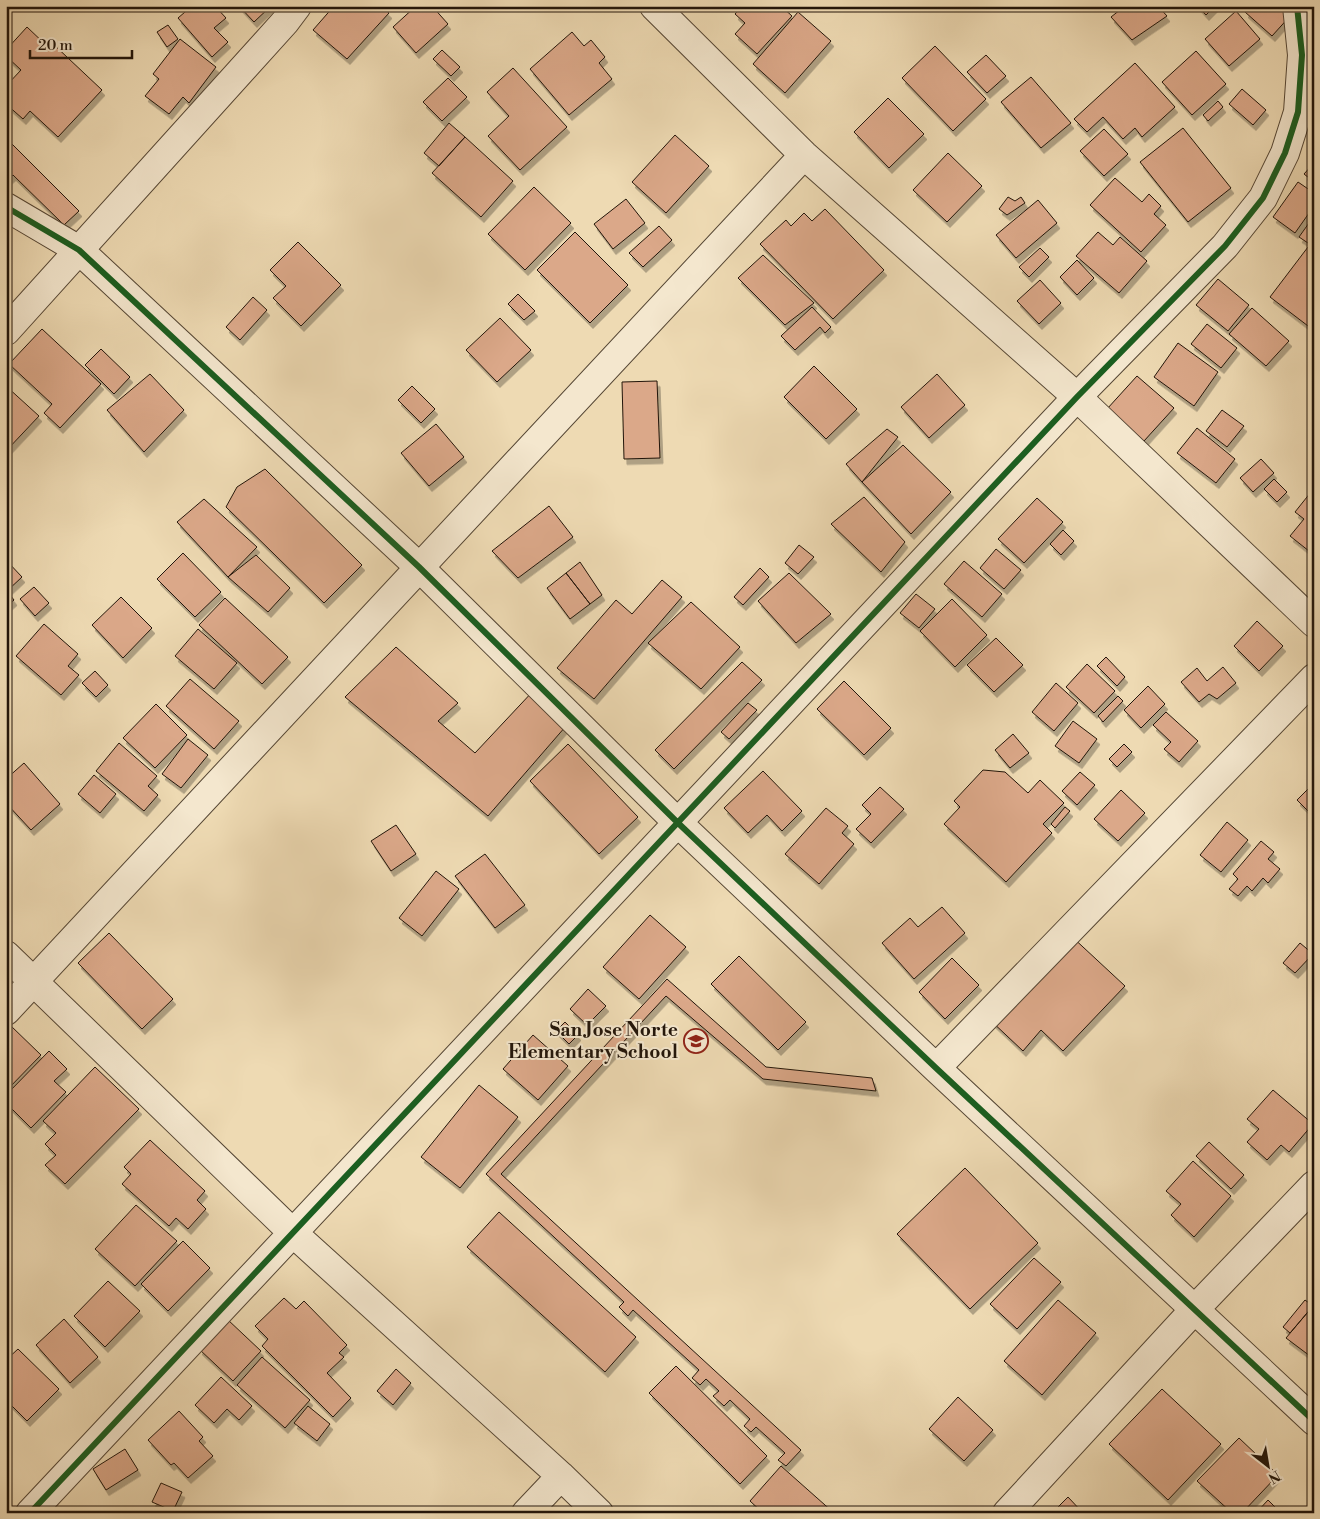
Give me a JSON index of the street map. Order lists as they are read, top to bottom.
{
  "places": {
    "school or university": ["San Jose Norte Elementary School"]
  },
  "scale_bar": "20 m",
  "north": "bottom right"
}
